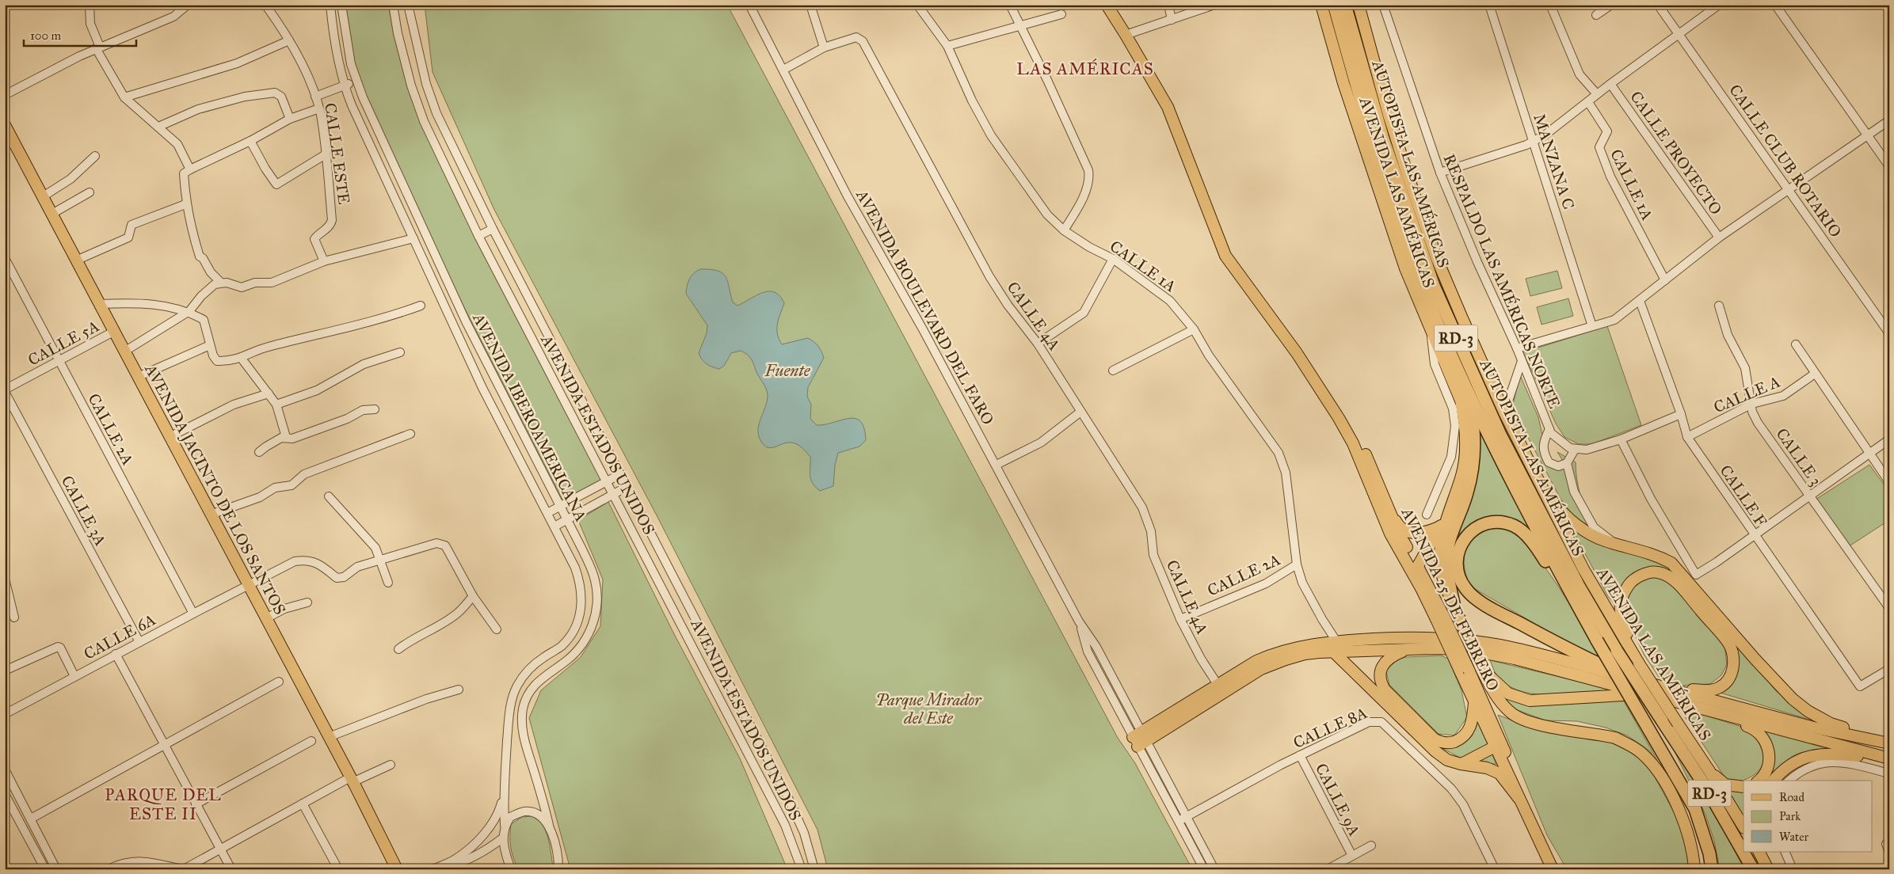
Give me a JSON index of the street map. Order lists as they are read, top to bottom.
{
  "streets": {
    "highway": ["AUTOPISTA LAS AMÉRICAS", "RD-3"],
    "main road": ["AVENIDA LAS AMÉRICAS", "AVENIDA JACINTO DE LOS SANTOS", "AVENIDA 25 DE FEBRERO"],
    "street": [
      "CALLE PROYECTO",
      "CALLE ESTE",
      "CALLE CLUB ROTARIO",
      "MANZANA C",
      "CALLE 1A",
      "RESPALDO LAS AMÉRICAS NORTE",
      "AVENIDA BOULEVARD DEL FARO",
      "CALLE 4A",
      "CALLE 5A",
      "CALLE A",
      "AVENIDA IBEROAMERICANA",
      "CALLE 2A",
      "AVENIDA ESTADOS UNIDOS",
      "CALLE 3",
      "CALLE F",
      "CALLE 3A",
      "CALLE 6A",
      "CALLE 8A",
      "CALLE 9A"
    ]
  },
  "crossings": [
    ["CALLE 1A", "CALLE 2A"],
    ["AVENIDA BOULEVARD DEL FARO", "CALLE 4A"],
    ["AVENIDA BOULEVARD DEL FARO", "CALLE 8A"],
    ["CALLE 4A", "CALLE 2A"],
    ["CALLE 5A", "CALLE 2A"],
    ["CALLE 5A", "AVENIDA JACINTO DE LOS SANTOS"],
    ["CALLE 5A", "CALLE 3A"],
    ["CALLE A", "CALLE 3"],
    ["CALLE A", "CALLE F"],
    ["CALLE 2A", "CALLE 6A"],
    ["AVENIDA JACINTO DE LOS SANTOS", "CALLE 6A"],
    ["CALLE 3A", "CALLE 6A"],
    ["CALLE 8A", "CALLE 9A"]
  ],
  "districts": ["LAS AMÉRICAS", "PARQUE DEL ESTE II"],
  "water": ["Fuente"],
  "parks": ["Parque Mirador del Este"],
  "legend": ["Road", "Park", "Water"],
  "scale_bar": "100 m"
}
